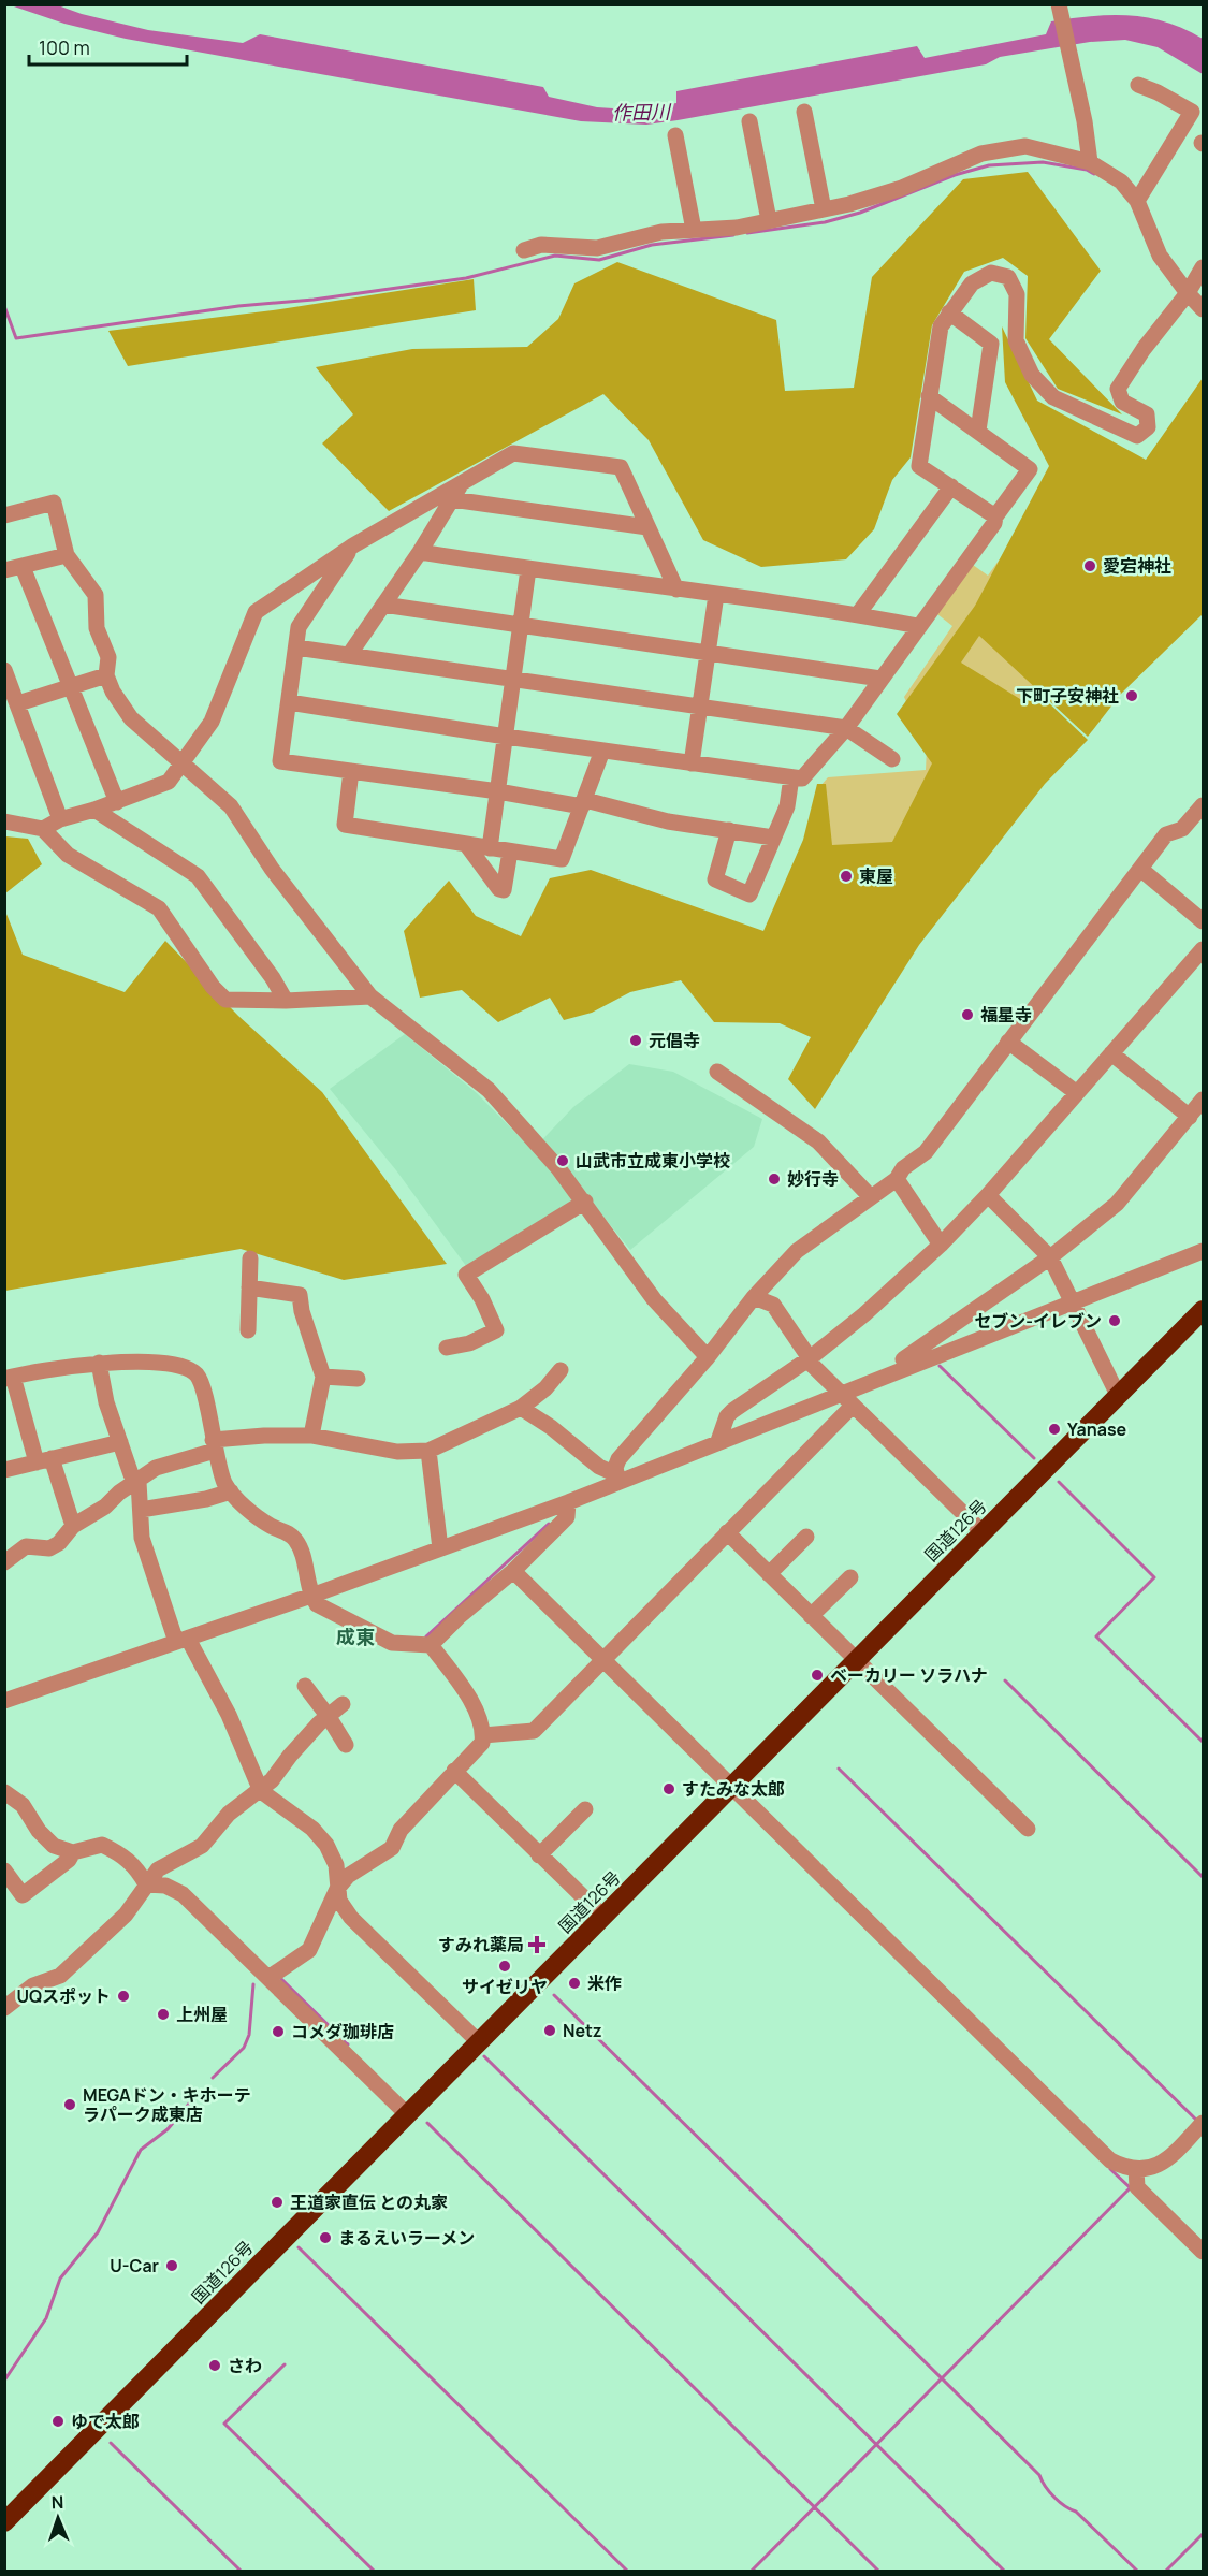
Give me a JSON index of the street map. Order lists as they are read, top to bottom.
{
  "streets": {
    "highway": ["国道126号"]
  },
  "districts": ["成東"],
  "water": ["作田川"],
  "places": {
    "other": [
      "愛宕神社",
      "下町子安神社",
      "東屋",
      "福星寺",
      "元倡寺",
      "山武市立成東小学校",
      "妙行寺",
      "セブン-イレブン",
      "Yanase",
      "ベーカリー ソラハナ",
      "すたみな太郎",
      "サイゼリヤ",
      "米作",
      "UQスポット",
      "上州屋",
      "Netz",
      "コメダ珈琲店",
      "MEGAドン・キホーテ ラパーク成東店",
      "王道家直伝 との丸家",
      "まるえいラーメン",
      "U-Car",
      "さわ",
      "ゆで太郎"
    ],
    "health": ["すみれ薬局"]
  },
  "scale_bar": "100 m",
  "north": "top"
}
